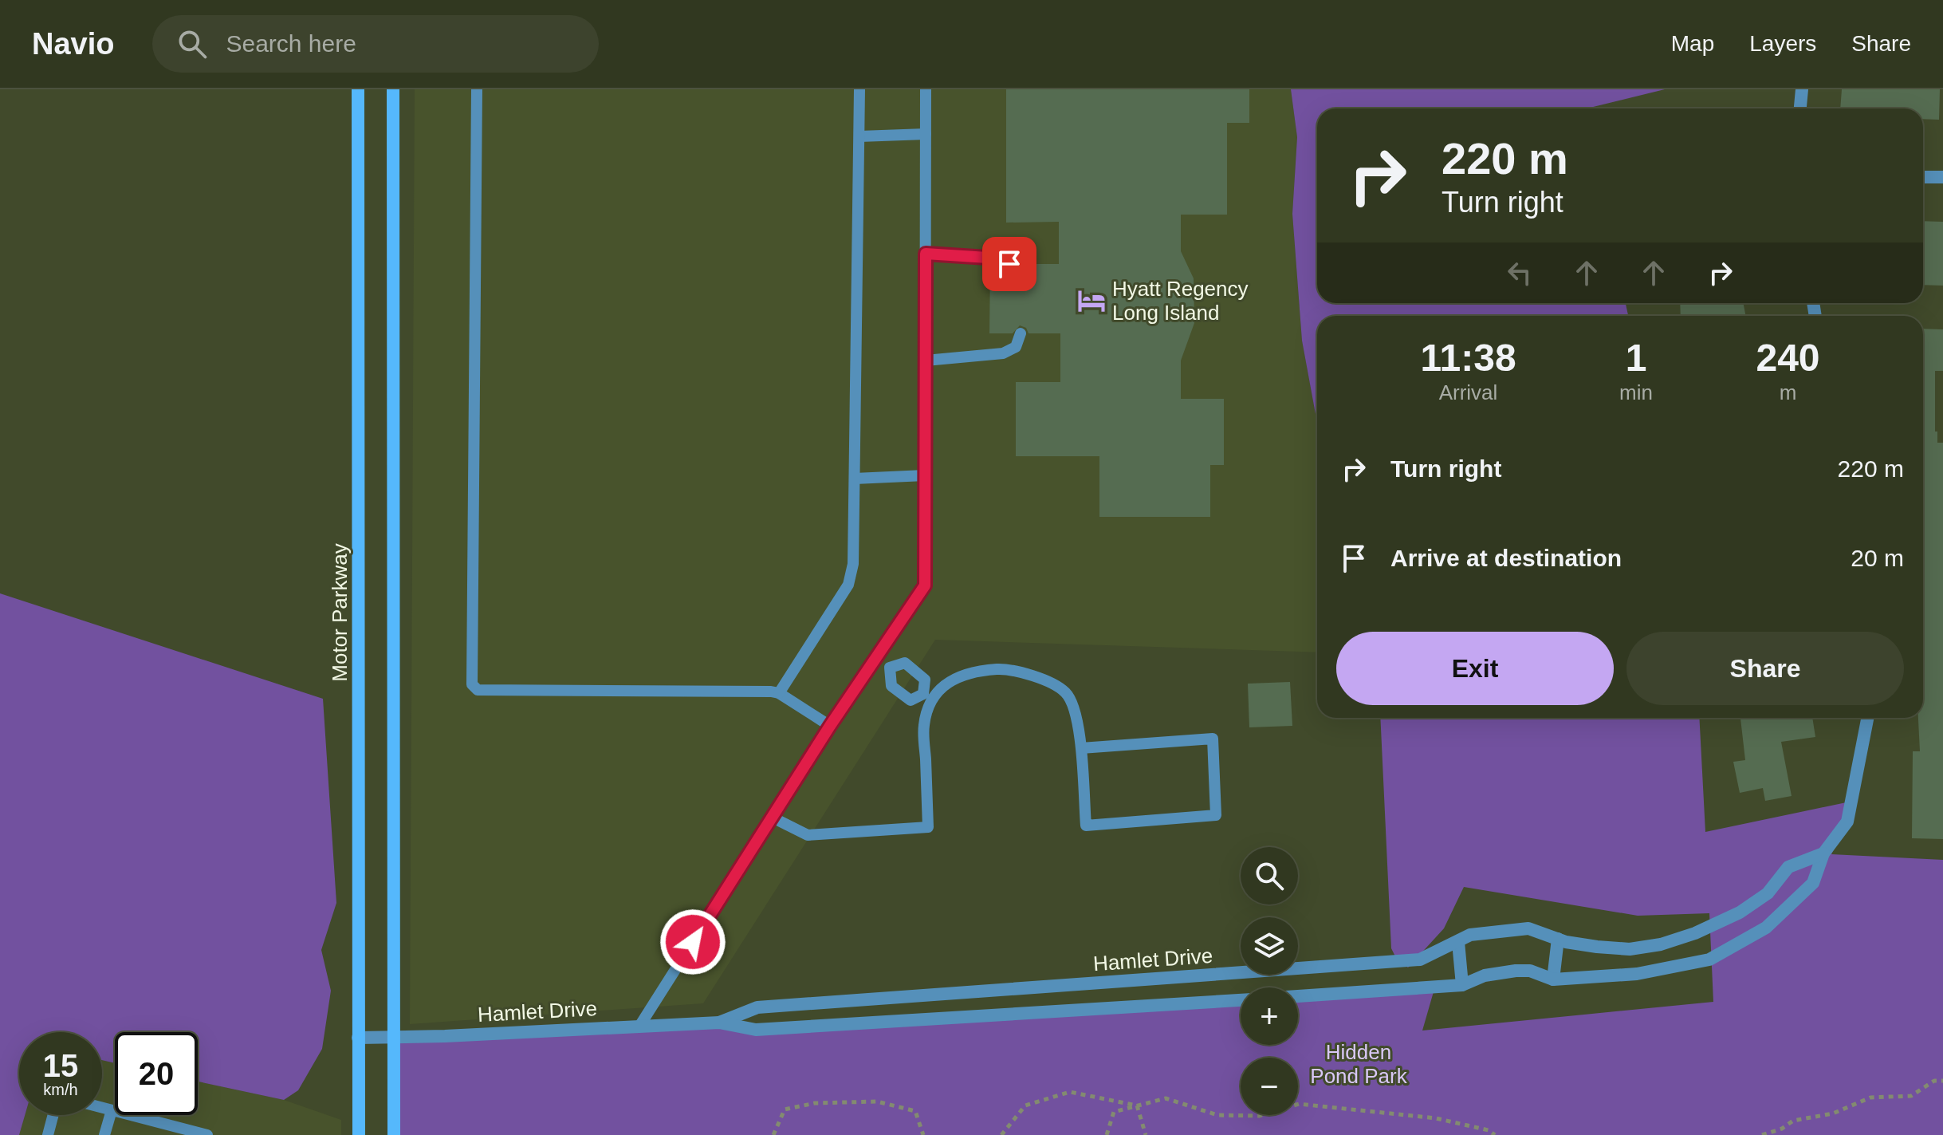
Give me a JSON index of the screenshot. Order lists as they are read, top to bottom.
{
  "streets": {
    "main road": ["Motor Parkway"],
    "street": ["Hamlet Drive"]
  },
  "crossings": [
    ["Motor Parkway", "Hamlet Drive"]
  ],
  "parks": ["Hidden Pond Park"],
  "places": {
    "hotel": ["Hyatt Regency Long Island"]
  },
  "page": {
    "header": "Navio",
    "search": "Search here",
    "nav": ["Map", "Layers", "Share"],
    "turn": ["220 m", "Turn right"],
    "eta": [
      "11:38",
      "Arrival",
      "1",
      "min",
      "240",
      "m"
    ],
    "list": [
      {
        "name": "Turn right",
        "value": "220 m"
      },
      {
        "name": "Arrive at destination",
        "value": "20 m"
      }
    ],
    "buttons": ["Exit", "Share"],
    "map_buttons": ["+", "−"],
    "speed": "15 km/h",
    "limit": "20"
  }
}
